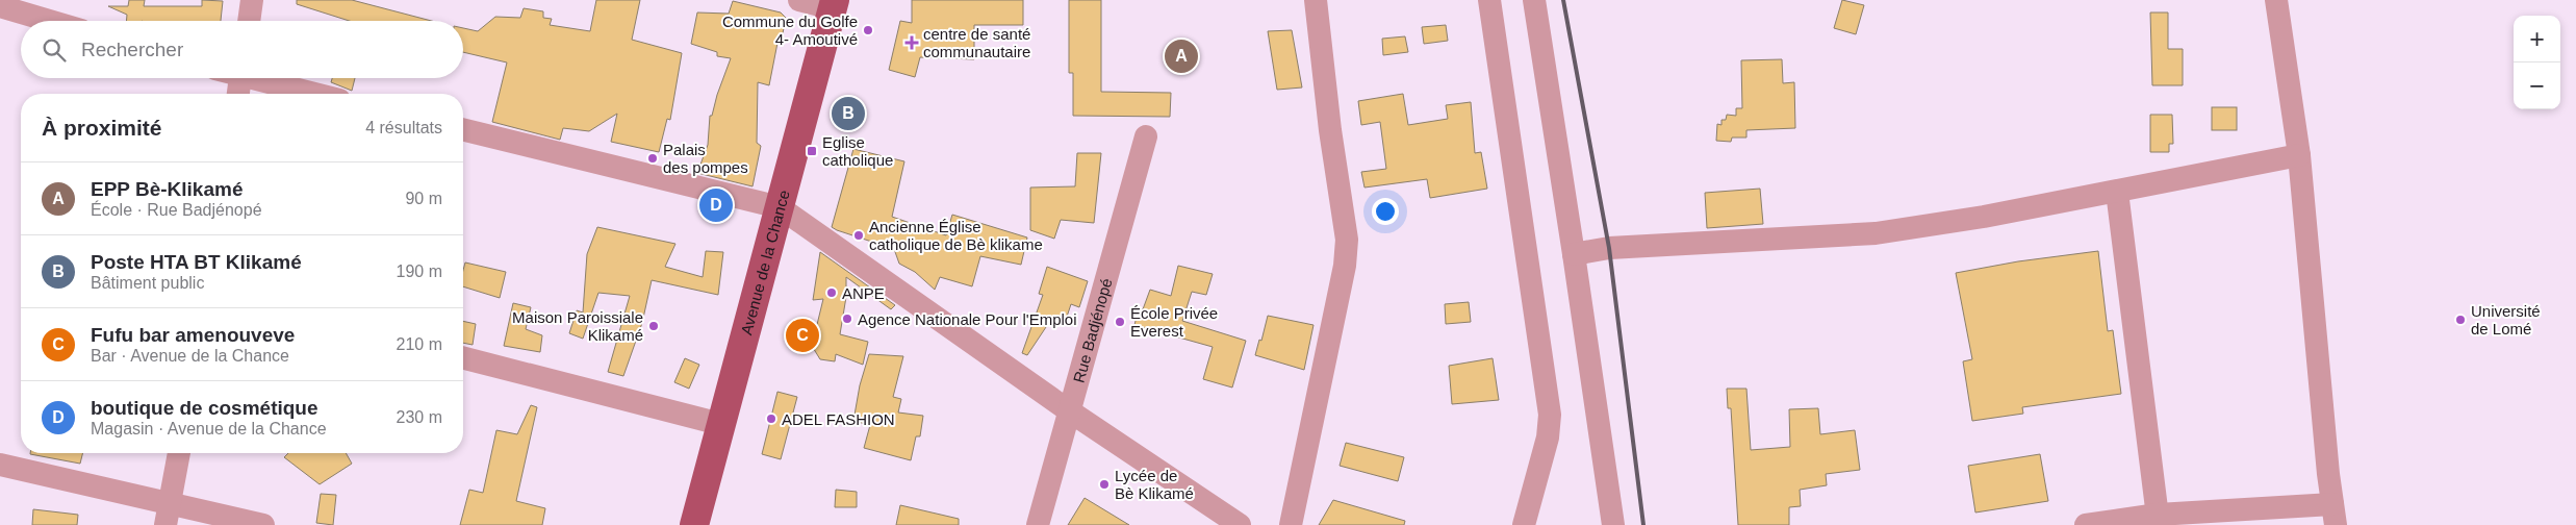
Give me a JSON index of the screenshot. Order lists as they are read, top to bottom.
{
  "streets": {
    "main road": ["Avenue de la Chance"],
    "street": ["Rue Badjénopé"]
  },
  "places": {
    "other": [
      "Commune du Golfe 4- Amoutivé",
      "Palais des pompes",
      "Ancienne Église catholique de Bè klikame",
      "ANPE",
      "Agence Nationale Pour l'Emploi",
      "Université de Lomé",
      "École Privée Everest",
      "Maison Paroissiale Klikamé",
      "ADEL FASHION",
      "Lycée de Bè Klikamé"
    ],
    "health": ["centre de santé communautaire"],
    "transit": ["Eglise catholique"]
  },
  "page": {
    "map_buttons": ["+", "−"],
    "search": "Rechercher",
    "pins": [
      "A",
      "B",
      "D",
      "C"
    ],
    "heading": ["À proximité", "4 résultats"],
    "list": [
      {
        "mark": "A",
        "name": "EPP Bè-Klikamé",
        "note": "École · Rue Badjénopé",
        "value": "90 m"
      },
      {
        "mark": "B",
        "name": "Poste HTA BT Klikamé",
        "note": "Bâtiment public",
        "value": "190 m"
      },
      {
        "mark": "C",
        "name": "Fufu bar amenouveve",
        "note": "Bar · Avenue de la Chance",
        "value": "210 m"
      },
      {
        "mark": "D",
        "name": "boutique de cosmétique",
        "note": "Magasin · Avenue de la Chance",
        "value": "230 m"
      }
    ]
  }
}
